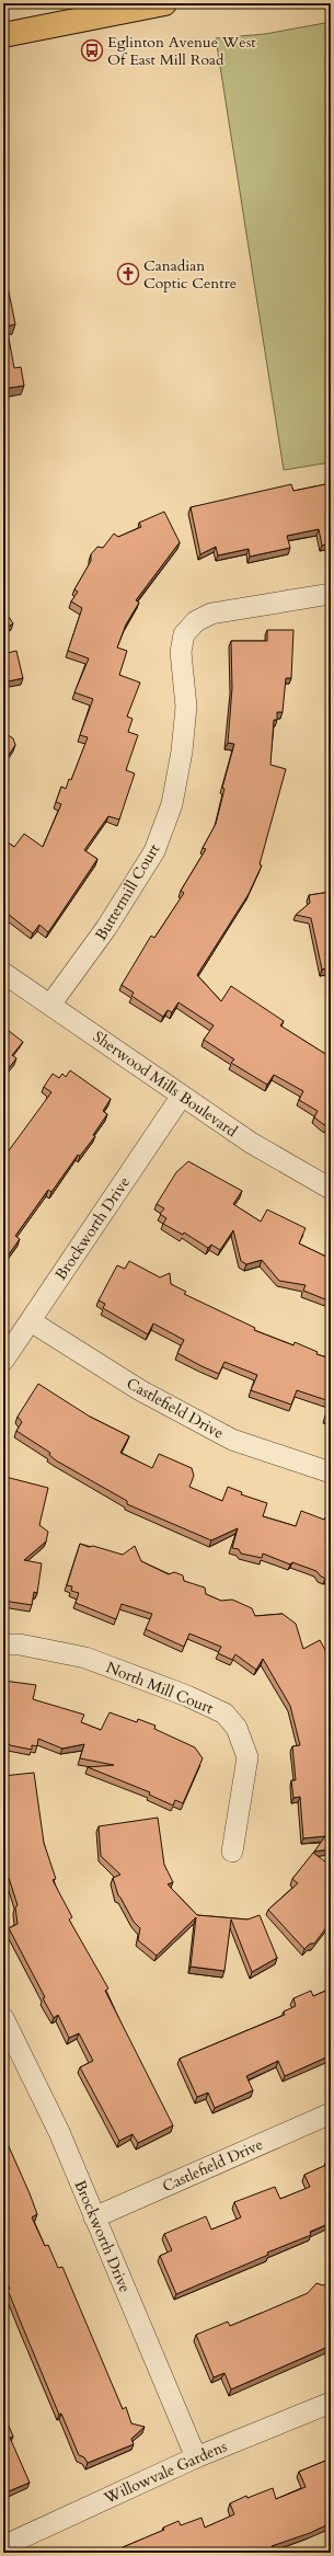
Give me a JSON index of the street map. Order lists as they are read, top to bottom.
{
  "streets": {
    "street": [
      "Buttermill Court",
      "Sherwood Mills Boulevard",
      "Brockworth Drive",
      "Castlefield Drive",
      "North Mill Court",
      "Willowvale Gardens"
    ]
  },
  "crossings": [
    ["Buttermill Court", "Sherwood Mills Boulevard"],
    ["Sherwood Mills Boulevard", "Brockworth Drive"],
    ["Brockworth Drive", "Castlefield Drive"],
    ["Brockworth Drive", "Willowvale Gardens"]
  ],
  "places": {
    "bus stop": ["Eglinton Avenue West Of East Mill Road"],
    "church": ["Canadian Coptic Centre"]
  }
}
